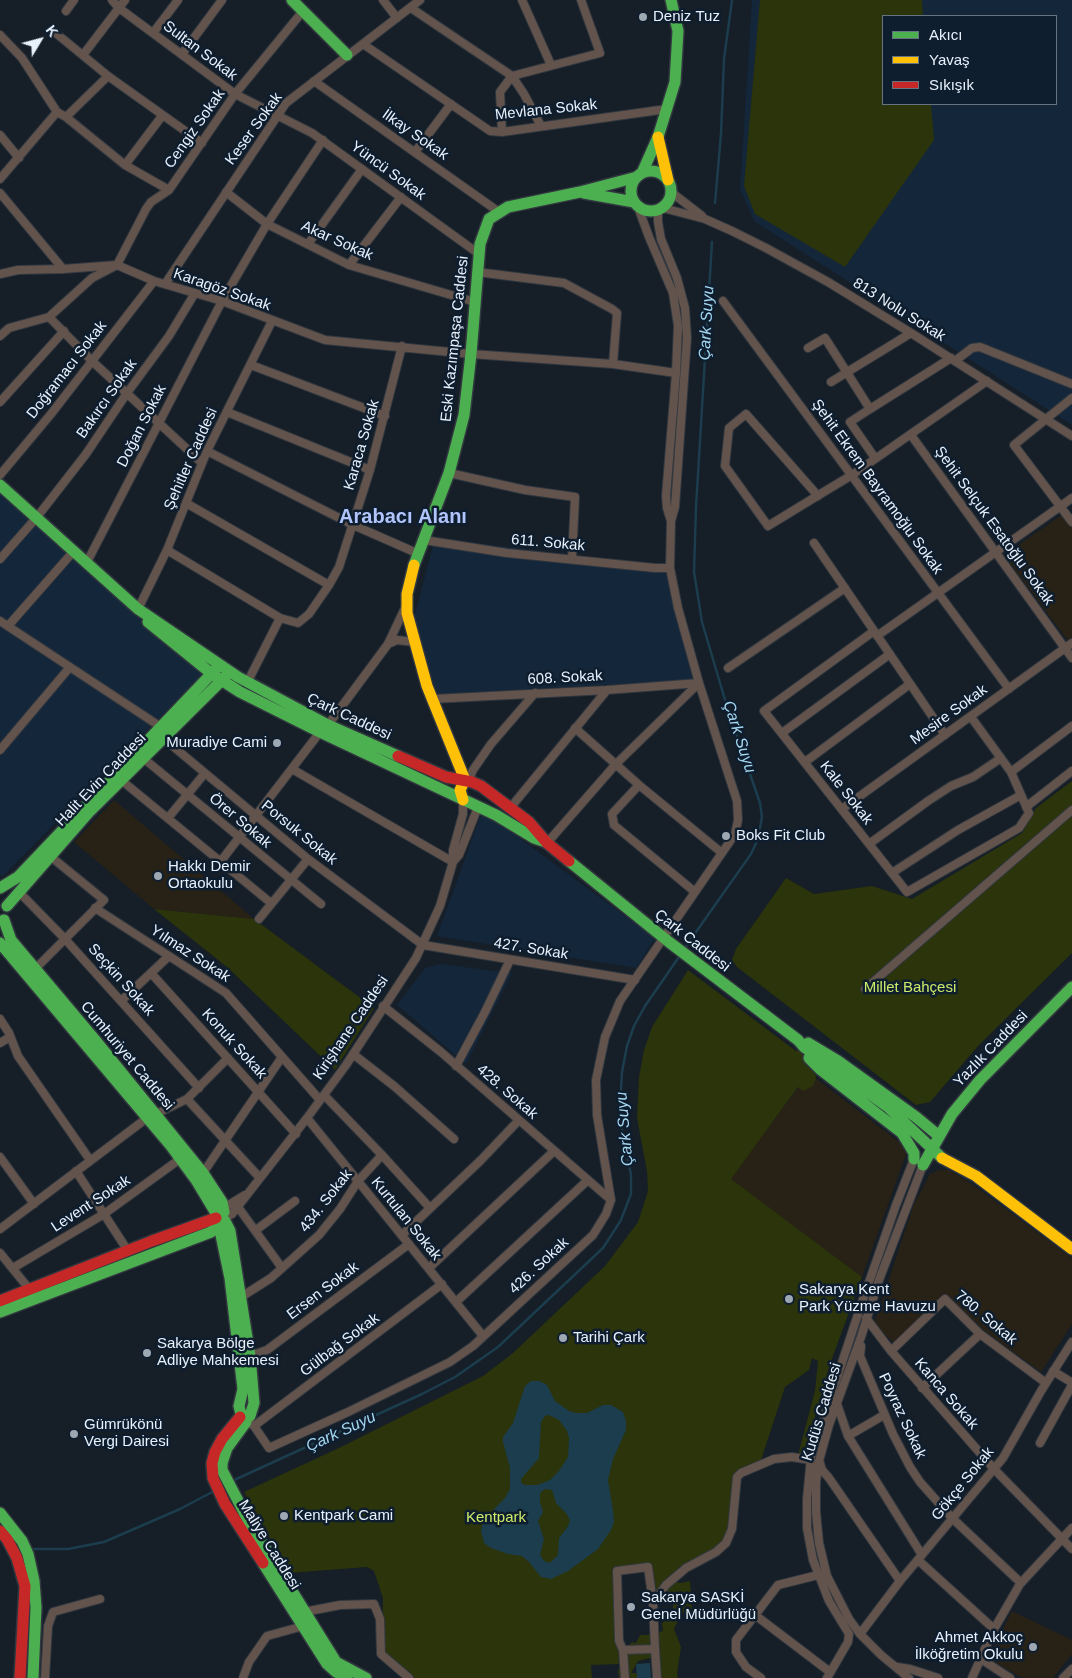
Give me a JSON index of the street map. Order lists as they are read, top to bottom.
{
  "streets": {
    "main road": [
      "Eski Kazımpaşa Caddesi",
      "Çark Caddesi",
      "Halit Evin Caddesi",
      "Kirişhane Caddesi",
      "Yazlık Caddesi",
      "Cumhuriyet Caddesi",
      "Maliye Caddesi"
    ],
    "street": [
      "Sultan Sokak",
      "Mevlana Sokak",
      "Cengiz Sokak",
      "Keser Sokak",
      "İlkay Sokak",
      "Yüncü Sokak",
      "Akar Sokak",
      "Karagöz Sokak",
      "813 Nolu Sokak",
      "Doğramacı Sokak",
      "Bakırcı Sokak",
      "Doğan Sokak",
      "Karaca Sokak",
      "Şehitler Caddesi",
      "Şehit Ekrem Bayramoğlu Sokak",
      "Şehit Selçuk Esatoğlu Sokak",
      "611. Sokak",
      "608. Sokak",
      "Mesire Sokak",
      "Kale Sokak",
      "Örer Sokak",
      "Porsuk Sokak",
      "427. Sokak",
      "Yılmaz Sokak",
      "Seçkin Sokak",
      "Konuk Sokak",
      "428. Sokak",
      "434. Sokak",
      "Levent Sokak",
      "Kurtulan Sokak",
      "426. Sokak",
      "Ersen Sokak",
      "780. Sokak",
      "Gülbağ Sokak",
      "Kanca Sokak",
      "Kudüs Caddesi",
      "Poyraz Sokak",
      "Gökçe Sokak"
    ]
  },
  "crossings": [
    ["Sultan Sokak", "Cengiz Sokak"],
    ["Sultan Sokak", "Keser Sokak"],
    ["Sultan Sokak", "Yüncü Sokak"],
    ["Mevlana Sokak", "Keser Sokak"],
    ["Cengiz Sokak", "Karagöz Sokak"],
    ["Keser Sokak", "İlkay Sokak"],
    ["Keser Sokak", "Yüncü Sokak"],
    ["Keser Sokak", "Akar Sokak"],
    ["Keser Sokak", "Karagöz Sokak"],
    ["İlkay Sokak", "Eski Kazımpaşa Caddesi"],
    ["Yüncü Sokak", "Eski Kazımpaşa Caddesi"],
    ["Yüncü Sokak", "Doğan Sokak"],
    ["Akar Sokak", "Eski Kazımpaşa Caddesi"],
    ["Akar Sokak", "Doğan Sokak"],
    ["Karagöz Sokak", "Eski Kazımpaşa Caddesi"],
    ["Karagöz Sokak", "Doğramacı Sokak"],
    ["Karagöz Sokak", "Bakırcı Sokak"],
    ["Karagöz Sokak", "Doğan Sokak"],
    ["Karagöz Sokak", "Karaca Sokak"],
    ["Karagöz Sokak", "Şehitler Caddesi"],
    ["Eski Kazımpaşa Caddesi", "611. Sokak"],
    ["Eski Kazımpaşa Caddesi", "608. Sokak"],
    ["Eski Kazımpaşa Caddesi", "Çark Caddesi"],
    ["Eski Kazımpaşa Caddesi", "Kirişhane Caddesi"],
    ["Bakırcı Sokak", "Çark Caddesi"],
    ["Doğan Sokak", "Çark Caddesi"],
    ["Şehitler Caddesi", "Çark Caddesi"],
    ["Şehit Ekrem Bayramoğlu Sokak", "Mesire Sokak"],
    ["Şehit Selçuk Esatoğlu Sokak", "Mesire Sokak"],
    ["Mesire Sokak", "Kale Sokak"],
    ["Çark Caddesi", "Halit Evin Caddesi"],
    ["Çark Caddesi", "Kirişhane Caddesi"],
    ["Çark Caddesi", "Yazlık Caddesi"],
    ["Halit Evin Caddesi", "Örer Sokak"],
    ["Halit Evin Caddesi", "Porsuk Sokak"],
    ["Halit Evin Caddesi", "Seçkin Sokak"],
    ["Porsuk Sokak", "427. Sokak"],
    ["Porsuk Sokak", "Kirişhane Caddesi"],
    ["427. Sokak", "Kirişhane Caddesi"],
    ["Yılmaz Sokak", "Kirişhane Caddesi"],
    ["Yılmaz Sokak", "434. Sokak"],
    ["Kirişhane Caddesi", "Konuk Sokak"],
    ["Kirişhane Caddesi", "Cumhuriyet Caddesi"],
    ["Kirişhane Caddesi", "428. Sokak"],
    ["Kirişhane Caddesi", "Kurtulan Sokak"],
    ["Kirişhane Caddesi", "Maliye Caddesi"],
    ["Cumhuriyet Caddesi", "Levent Sokak"],
    ["Cumhuriyet Caddesi", "Maliye Caddesi"],
    ["428. Sokak", "426. Sokak"],
    ["434. Sokak", "Kurtulan Sokak"],
    ["434. Sokak", "Maliye Caddesi"],
    ["Kurtulan Sokak", "426. Sokak"],
    ["Kurtulan Sokak", "Ersen Sokak"],
    ["Kurtulan Sokak", "Gülbağ Sokak"],
    ["426. Sokak", "Gülbağ Sokak"],
    ["426. Sokak", "Maliye Caddesi"],
    ["Ersen Sokak", "Maliye Caddesi"],
    ["780. Sokak", "Kanca Sokak"],
    ["780. Sokak", "Gökçe Sokak"],
    ["Gülbağ Sokak", "Maliye Caddesi"],
    ["Kanca Sokak", "Kudüs Caddesi"],
    ["Kanca Sokak", "Gökçe Sokak"],
    ["Kudüs Caddesi", "Poyraz Sokak"],
    ["Kudüs Caddesi", "Gökçe Sokak"],
    ["Poyraz Sokak", "Gökçe Sokak"]
  ],
  "districts": ["Arabacı Alanı"],
  "water": ["Çark Suyu"],
  "parks": ["Millet Bahçesi", "Kentpark"],
  "places": [
    "Deniz Tuz",
    "Muradiye Cami",
    "Boks Fit Club",
    "Hakkı Demir Ortaokulu",
    "Sakarya Kent Park Yüzme Havuzu",
    "Tarihi Çark",
    "Sakarya Bölge Adliye Mahkemesi",
    "Gümrükönü Vergi Dairesi",
    "Kentpark Cami",
    "Sakarya SASKİ Genel Müdürlüğü",
    "Ahmet Akkoç İlköğretim Okulu"
  ],
  "legend": ["Akıcı", "Yavaş", "Sıkışık"],
  "north": "top right"
}
